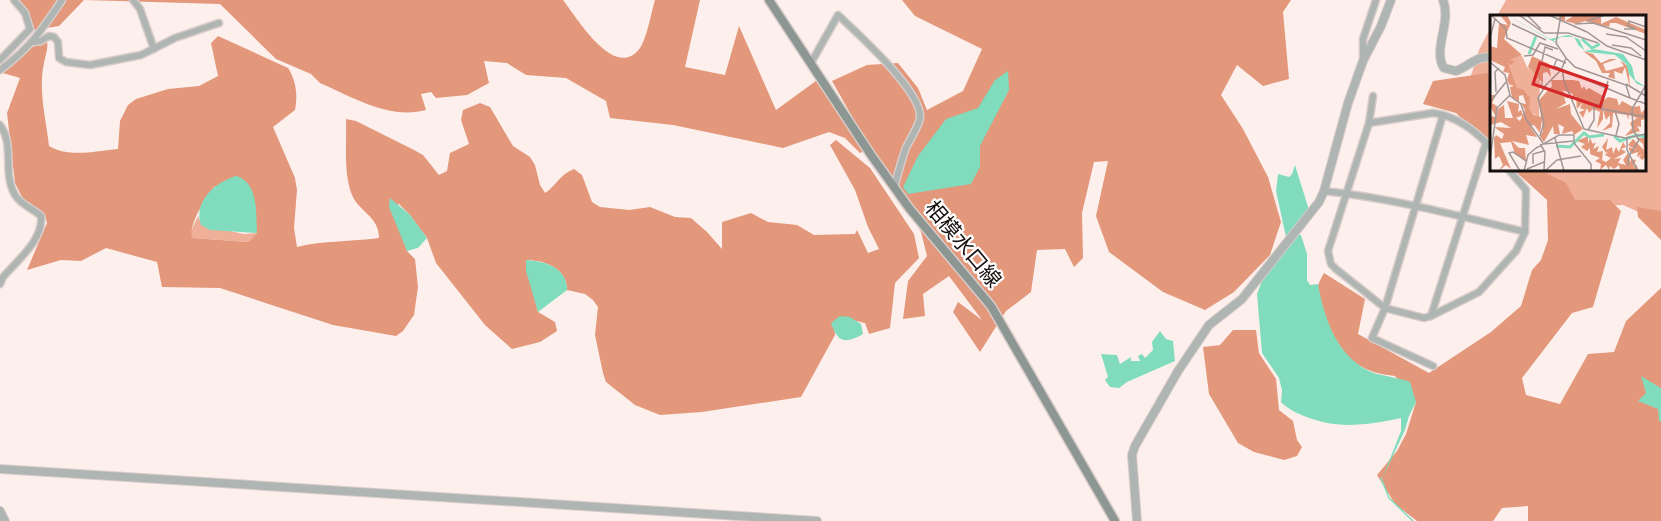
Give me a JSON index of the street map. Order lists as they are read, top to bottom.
{
  "streets": {
    "main road": ["相模水口線"]
  }
}
